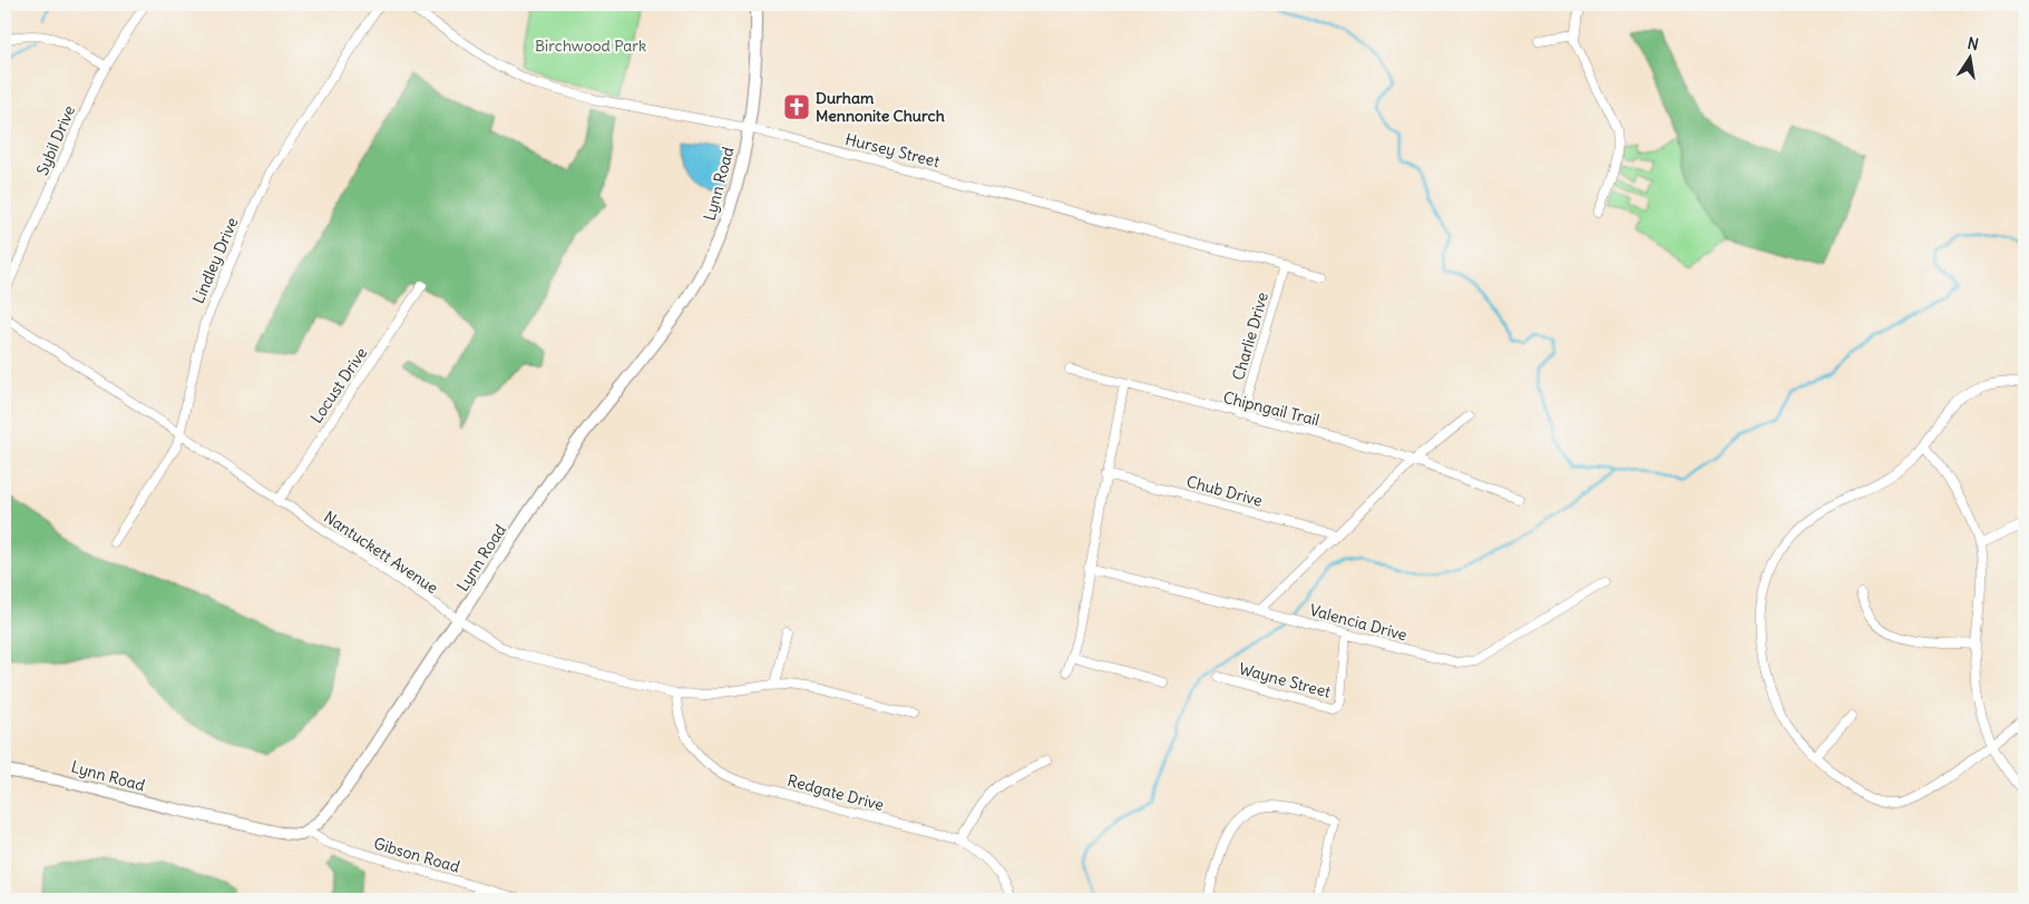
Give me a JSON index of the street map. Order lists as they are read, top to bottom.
{
  "streets": {
    "street": [
      "Sybil Drive",
      "Hursey Street",
      "Lynn Road",
      "Lindley Drive",
      "Charlie Drive",
      "Locust Drive",
      "Chipngail Trail",
      "Chub Drive",
      "Nantuckett Avenue",
      "Valencia Drive",
      "Wayne Street",
      "Redgate Drive",
      "Gibson Road"
    ]
  },
  "crossings": [
    ["Hursey Street", "Lynn Road"],
    ["Hursey Street", "Charlie Drive"],
    ["Lynn Road", "Nantuckett Avenue"],
    ["Lynn Road", "Gibson Road"],
    ["Lindley Drive", "Nantuckett Avenue"],
    ["Charlie Drive", "Chipngail Trail"],
    ["Locust Drive", "Nantuckett Avenue"],
    ["Nantuckett Avenue", "Redgate Drive"],
    ["Valencia Drive", "Wayne Street"]
  ],
  "parks": ["Birchwood Park"],
  "places": {
    "church": ["Durham Mennonite Church"]
  },
  "north": "top"
}
